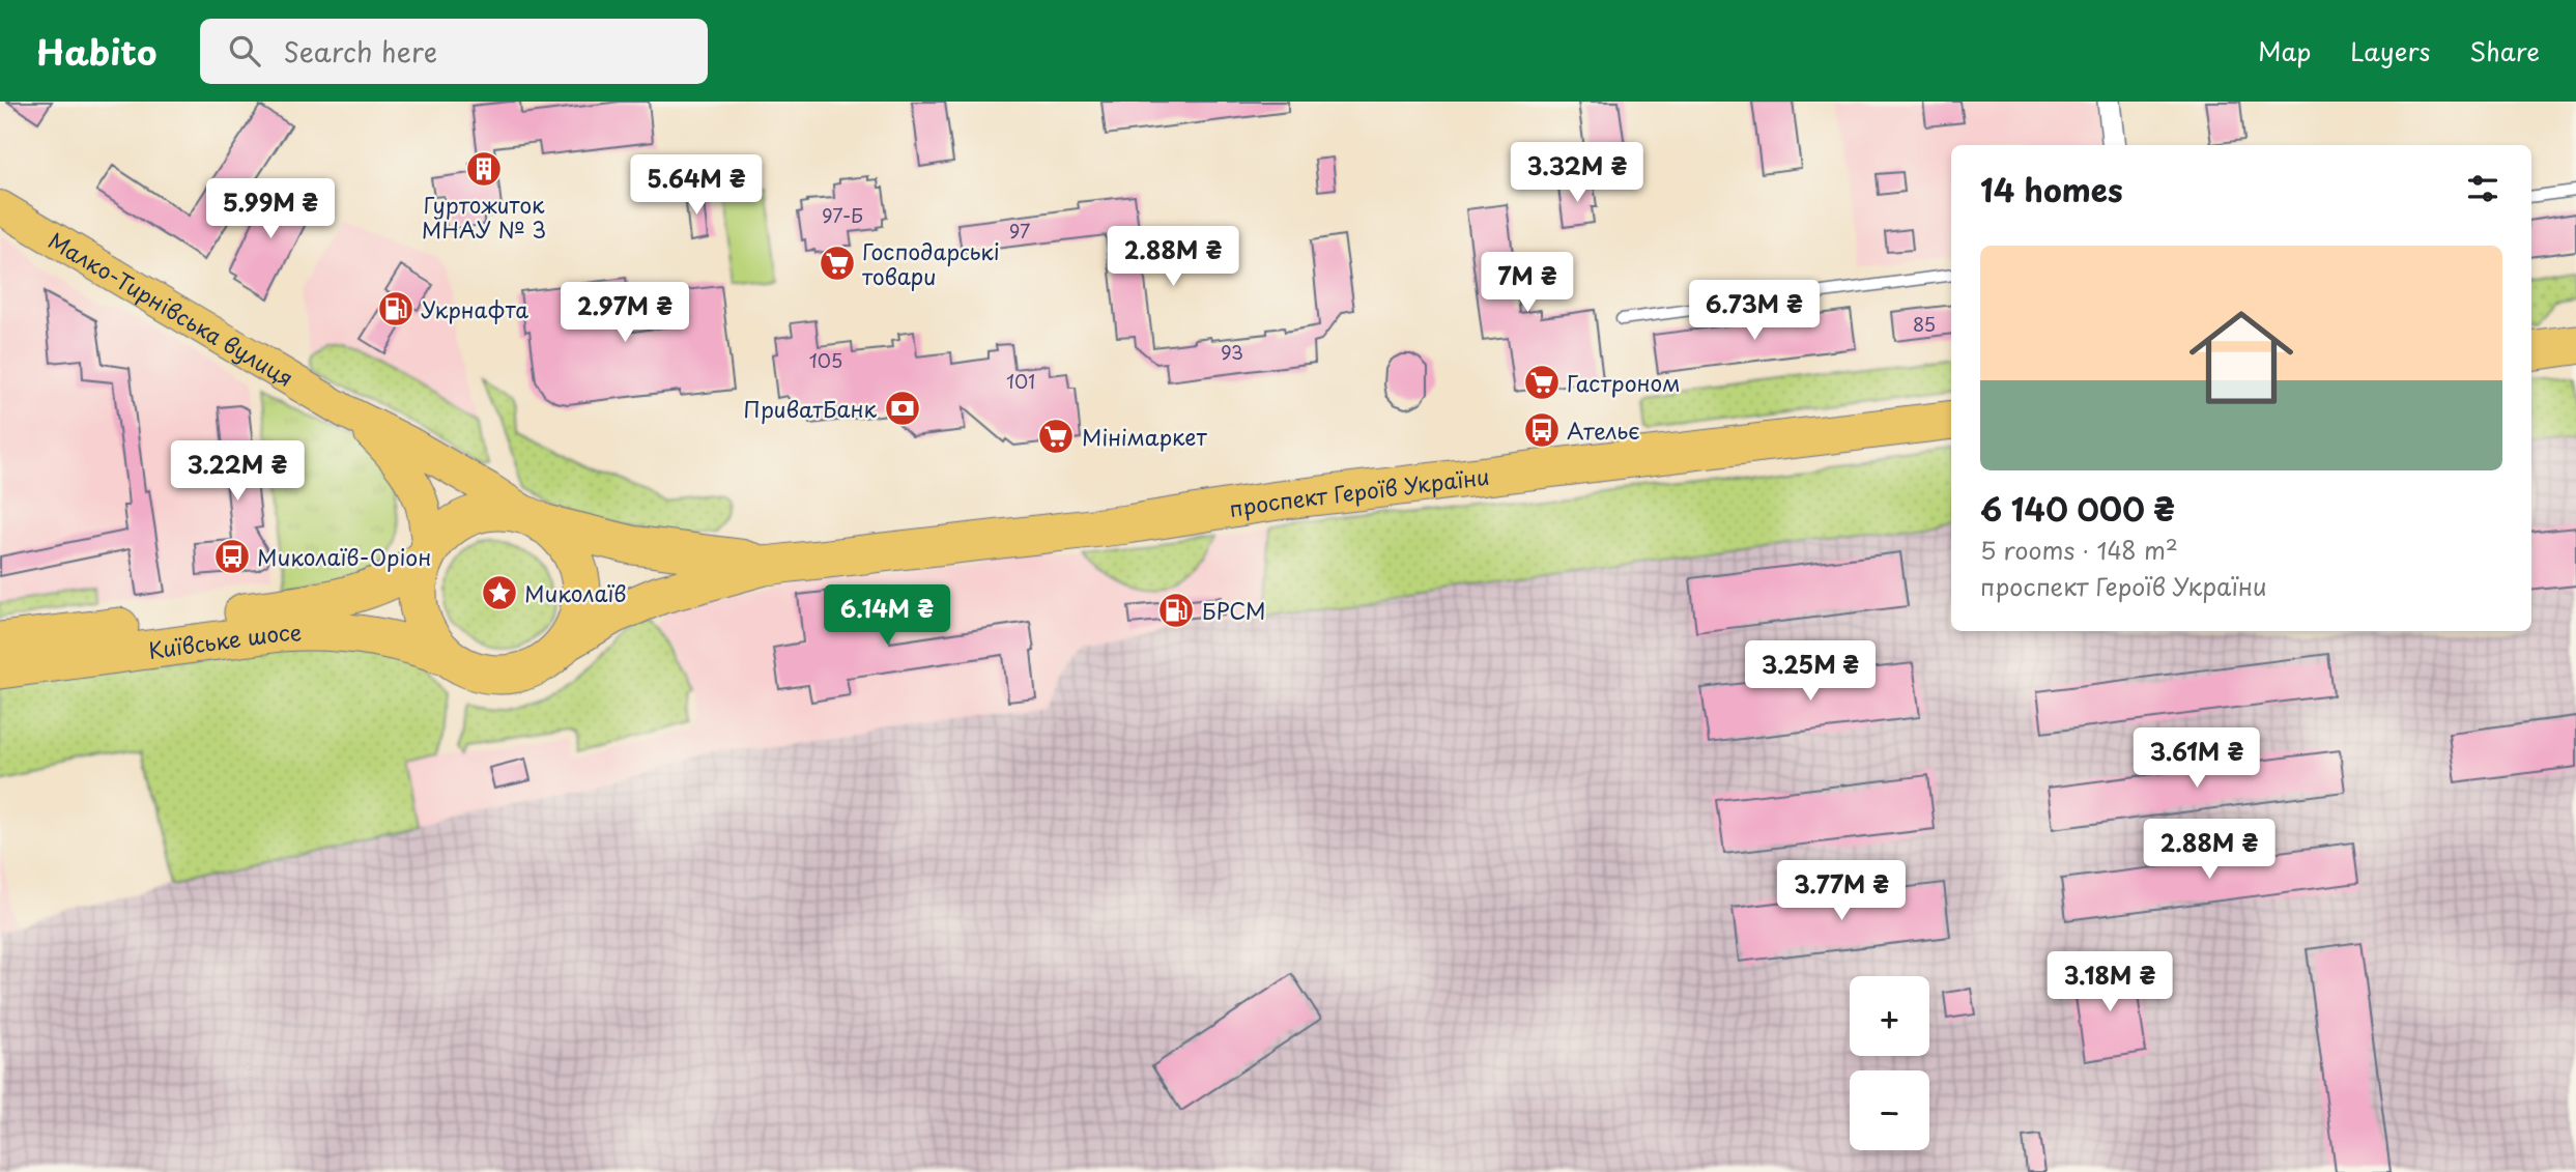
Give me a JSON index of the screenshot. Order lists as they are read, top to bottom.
{
  "streets": {
    "highway": ["проспект Героїв України", "Київське шосе"],
    "main road": ["Малко-Тирнівська вулиця"]
  },
  "crossings": [
    ["Малко-Тирнівська вулиця", "проспект Героїв України"],
    ["Малко-Тирнівська вулиця", "Київське шосе"],
    ["проспект Героїв України", "Київське шосе"]
  ],
  "places": {
    "building": ["Гуртожиток МНАУ № 3"],
    "supermarket": ["Господарські товари", "Гастроном", "Мінімаркет"],
    "fuel station": ["Укрнафта", "БРСМ"],
    "bank": ["ПриватБанк"],
    "bus stop": ["Ательє", "Миколаїв-Оріон"],
    "place": ["Миколаїв"]
  },
  "house_numbers": [
    "97-Б",
    "97",
    "85",
    "93",
    "105",
    "101"
  ],
  "page": {
    "header": "Habito",
    "search": "Search here",
    "nav": ["Map", "Layers", "Share"],
    "price": [
      "3.32M ₴",
      "5.64M ₴",
      "5.99M ₴",
      "2.88M ₴",
      "7M ₴",
      "6.73M ₴",
      "2.97M ₴",
      "3.22M ₴",
      "6.14M ₴",
      "3.25M ₴",
      "3.61M ₴",
      "2.88M ₴",
      "3.77M ₴",
      "3.18M ₴"
    ],
    "heading": "14 homes",
    "list": [
      {
        "name": "6 140 000 ₴",
        "note": "5 rooms · 148 m² · проспект Героїв України"
      }
    ],
    "map_buttons": ["+", "−"]
  }
}
